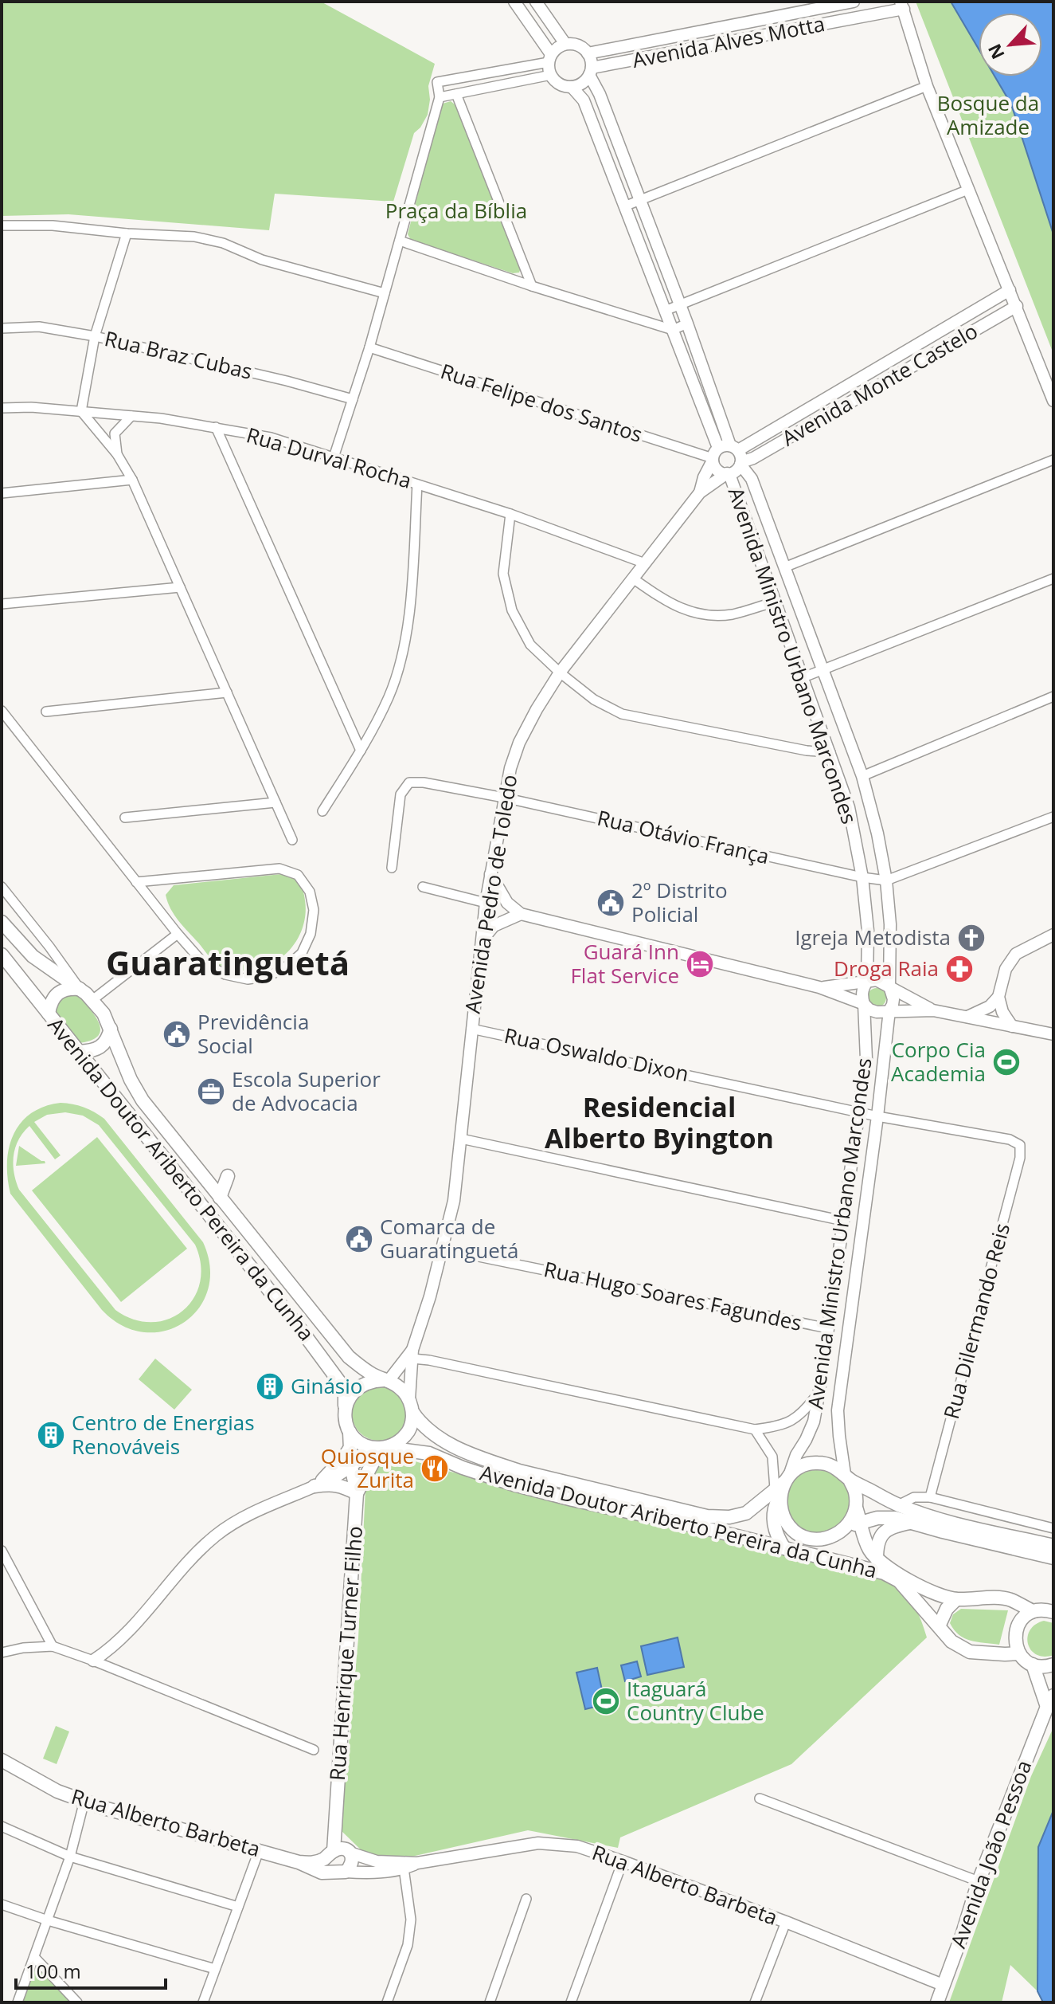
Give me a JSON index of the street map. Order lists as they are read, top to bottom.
{
  "streets": {
    "main road": [
      "Avenida Doutor Ariberto Pereira da Cunha",
      "Rua Henrique Turner Filho",
      "Rua Alberto Barbeta",
      "Avenida João Pessoa"
    ],
    "street": [
      "Avenida Alves Motta",
      "Rua Braz Cubas",
      "Avenida Monte Castelo",
      "Rua Felipe dos Santos",
      "Rua Durval Rocha",
      "Avenida Ministro Urbano Marcondes",
      "Rua Otávio França",
      "Avenida Pedro de Toledo",
      "Rua Oswaldo Dixon",
      "Rua Hugo Soares Fagundes",
      "Rua Dilermando Reis"
    ]
  },
  "crossings": [
    ["Avenida Alves Motta", "Avenida Ministro Urbano Marcondes"],
    ["Avenida Monte Castelo", "Rua Felipe dos Santos"],
    ["Avenida Monte Castelo", "Avenida Ministro Urbano Marcondes"],
    ["Rua Felipe dos Santos", "Avenida Ministro Urbano Marcondes"],
    ["Rua Durval Rocha", "Avenida Pedro de Toledo"],
    ["Avenida Ministro Urbano Marcondes", "Rua Otávio França"],
    ["Avenida Ministro Urbano Marcondes", "Rua Oswaldo Dixon"],
    ["Avenida Ministro Urbano Marcondes", "Avenida Doutor Ariberto Pereira da Cunha"],
    ["Avenida Ministro Urbano Marcondes", "Rua Hugo Soares Fagundes"],
    ["Rua Otávio França", "Avenida Pedro de Toledo"],
    ["Avenida Pedro de Toledo", "Rua Oswaldo Dixon"],
    ["Avenida Pedro de Toledo", "Avenida Doutor Ariberto Pereira da Cunha"],
    ["Avenida Pedro de Toledo", "Rua Hugo Soares Fagundes"],
    ["Avenida Pedro de Toledo", "Rua Henrique Turner Filho"],
    ["Rua Oswaldo Dixon", "Rua Dilermando Reis"],
    ["Avenida Doutor Ariberto Pereira da Cunha", "Rua Henrique Turner Filho"],
    ["Rua Henrique Turner Filho", "Rua Alberto Barbeta"],
    ["Rua Alberto Barbeta", "Avenida João Pessoa"]
  ],
  "districts": ["Guaratinguetá", "Residencial Alberto Byington"],
  "parks": ["Bosque da Amizade", "Praça da Bíblia"],
  "places": {
    "public building": ["2º Distrito Policial", "Previdência Social", "Comarca de Guaratinguetá"],
    "church": ["Igreja Metodista"],
    "hotel": ["Guará Inn Flat Service"],
    "pharmacy": ["Droga Raia"],
    "sports": ["Corpo Cia Academia", "Itaguará Country Clube"],
    "office": ["Escola Superior de Advocacia"],
    "building": ["Ginásio", "Centro de Energias Renováveis"],
    "restaurant": ["Quiosque Zurita"]
  },
  "scale_bar": "100 m",
  "north": "bottom left"
}
